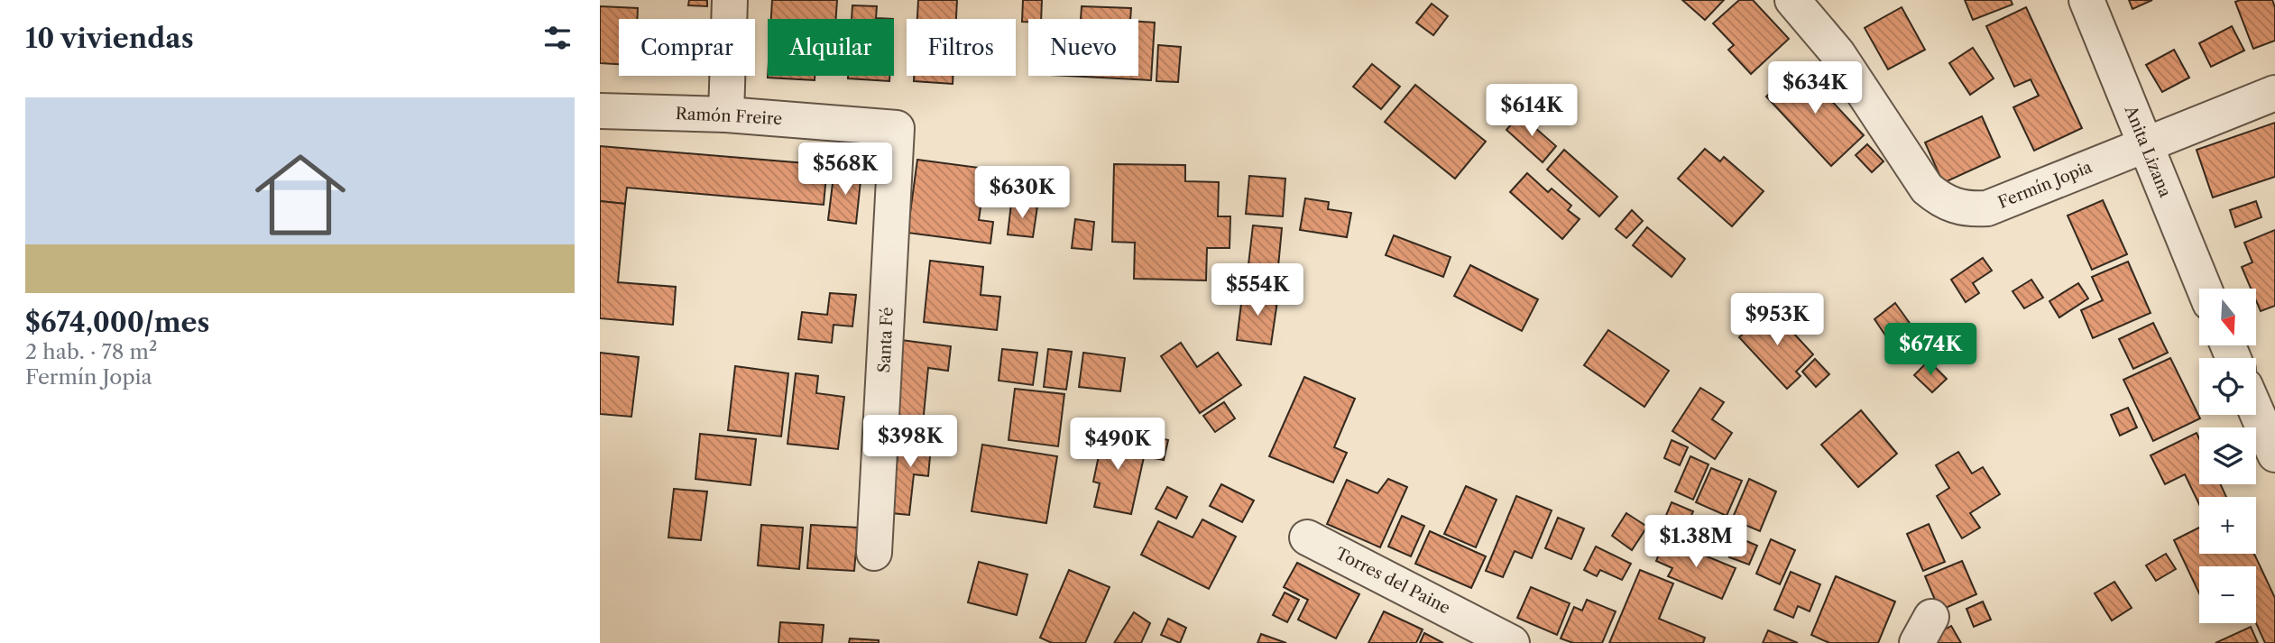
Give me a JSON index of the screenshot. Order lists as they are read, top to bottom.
{
  "streets": {
    "street": [
      "Ramón Freire",
      "Anita Lizana",
      "Fermín Jopia",
      "Santa Fé",
      "Torres del Paine"
    ]
  },
  "crossings": [
    ["Ramón Freire", "Santa Fé"],
    ["Anita Lizana", "Fermín Jopia"]
  ],
  "north": "bottom",
  "page": {
    "heading": "10 viviendas",
    "chip": [
      "Comprar",
      "Alquilar",
      "Filtros",
      "Nuevo"
    ],
    "price": [
      "$634K",
      "$614K",
      "$568K",
      "$630K",
      "$554K",
      "$953K",
      "$674K",
      "$398K",
      "$490K",
      "$1.38M"
    ],
    "list": [
      {
        "name": "$674,000/mes",
        "note": "2 hab. · 78 m² · Fermín Jopia"
      }
    ],
    "map_buttons": ["+", "−"]
  }
}
